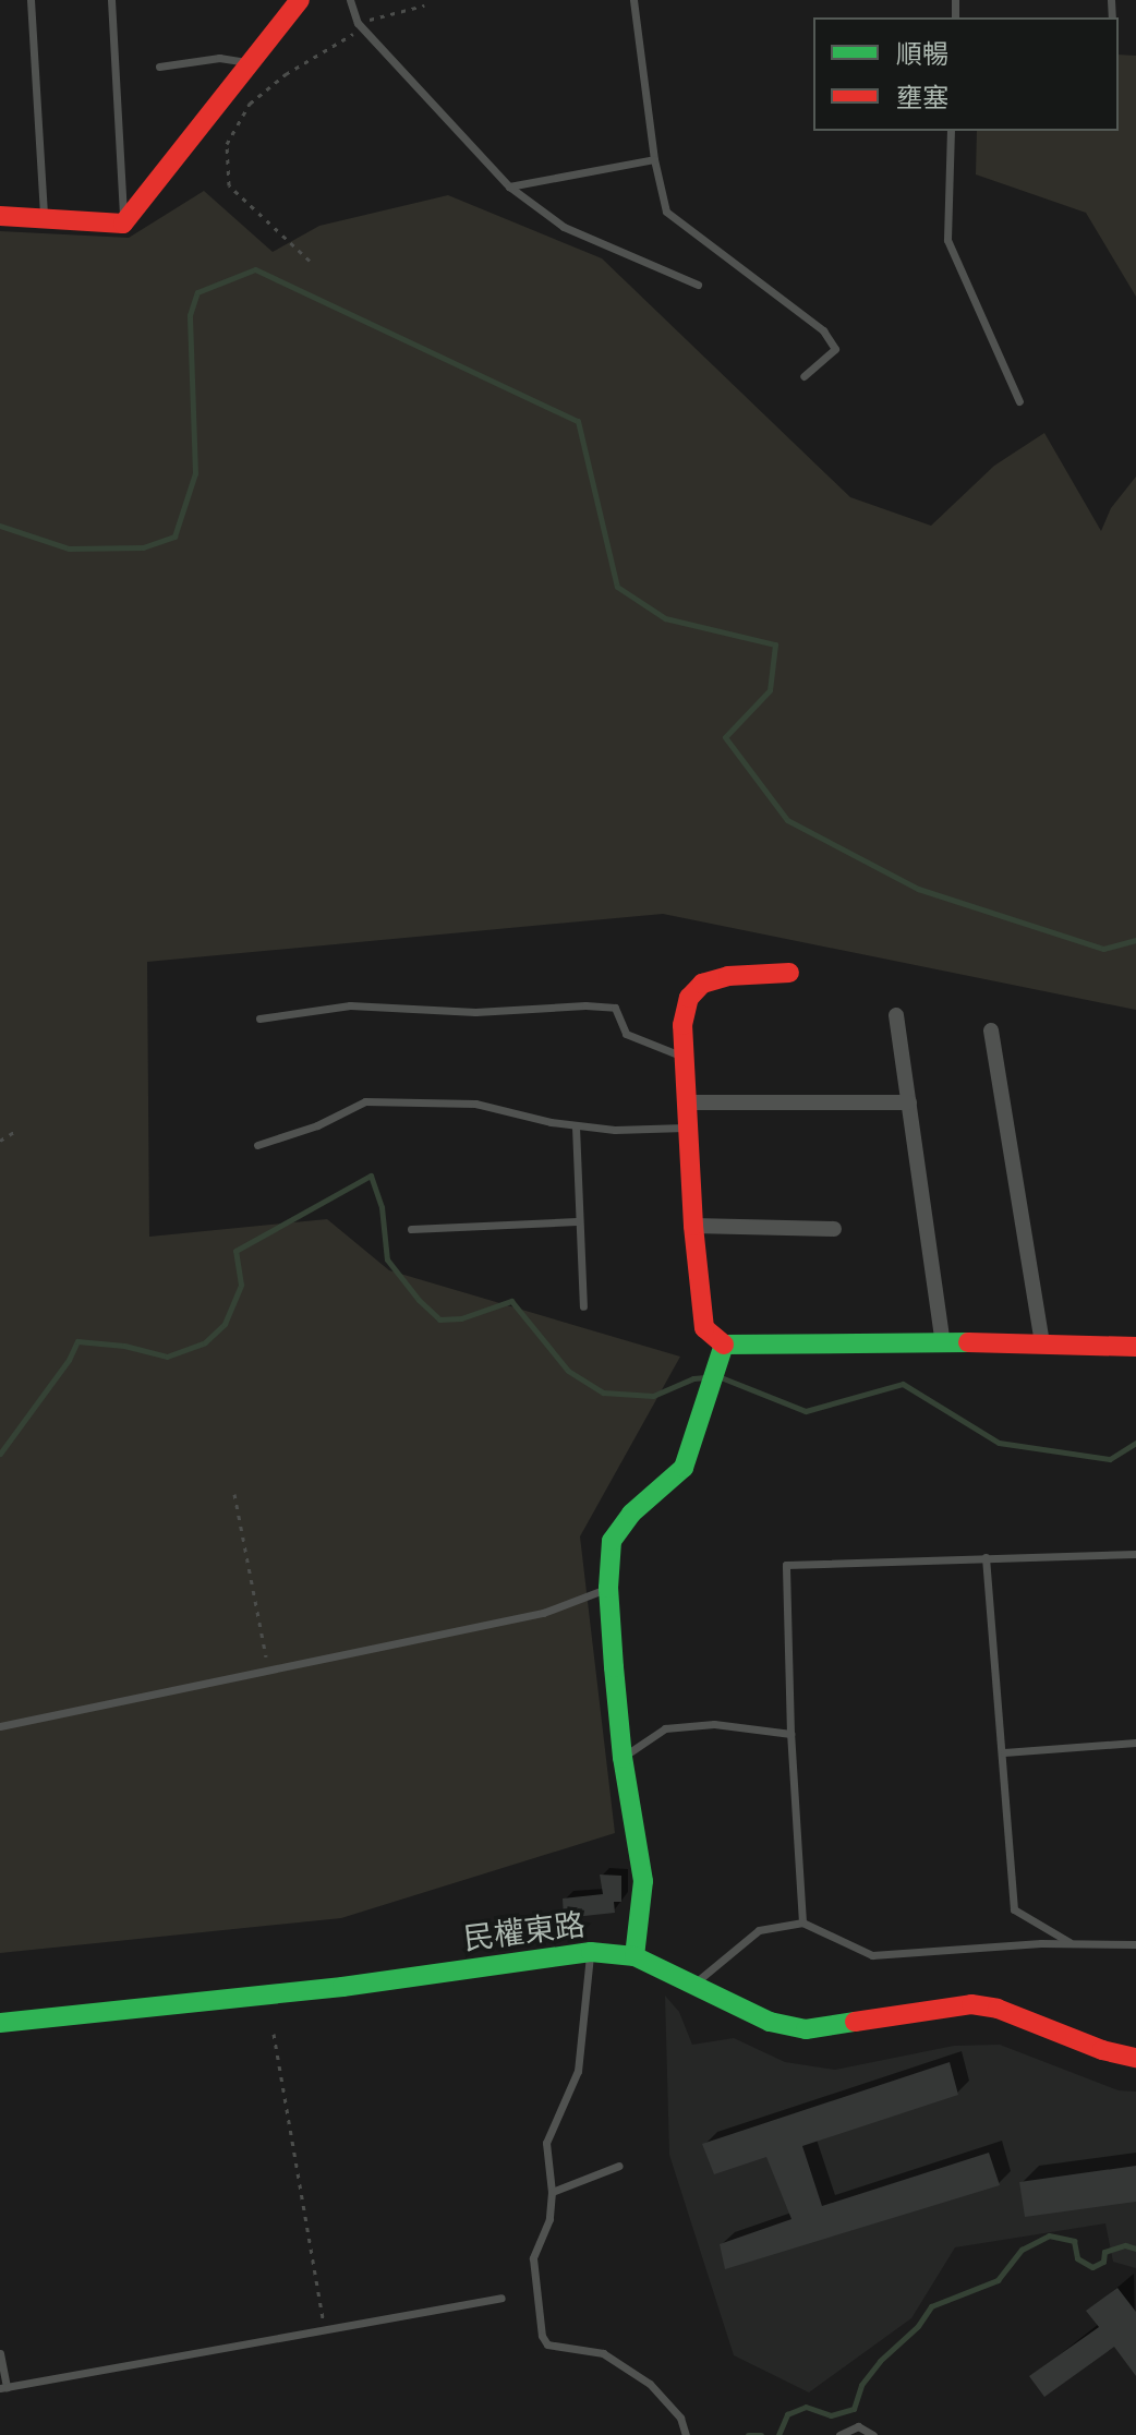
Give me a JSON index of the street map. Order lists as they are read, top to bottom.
{
  "streets": {
    "street": ["民權東路"]
  },
  "legend": ["順暢", "壅塞"]
}
